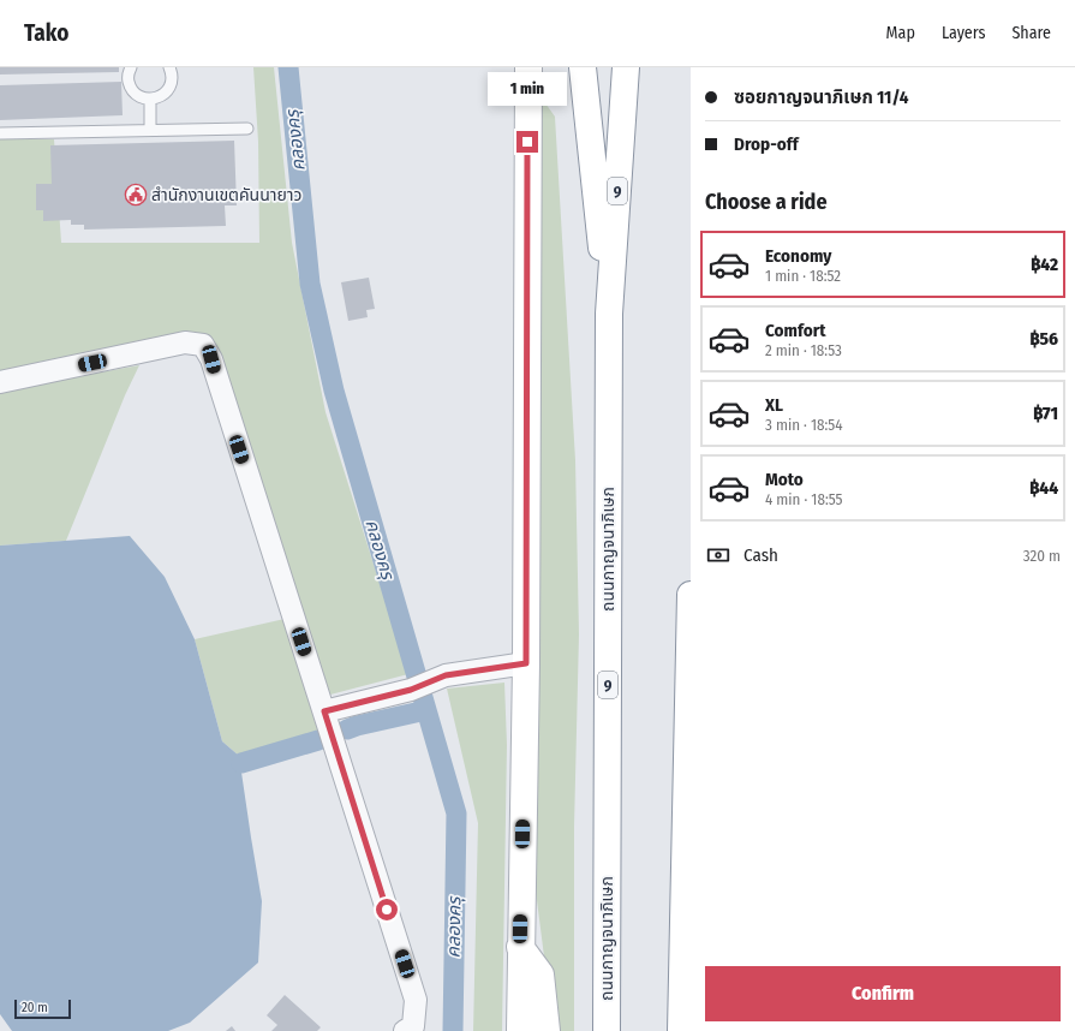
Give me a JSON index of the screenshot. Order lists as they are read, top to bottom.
{
  "streets": {
    "main road": ["9", "ถนนกาญจนาภิเษก"]
  },
  "water": ["คลองครุ"],
  "places": {
    "public building": ["สำนักงานเขตคันนายาว"]
  },
  "scale_bar": "20 m",
  "page": {
    "header": "Tako",
    "nav": ["Map", "Layers", "Share"],
    "banner": ["ซอยกาญจนาภิเษก 11/4", "Drop-off"],
    "bubble": "1 min",
    "heading": "Choose a ride",
    "list": [
      {
        "name": "Economy",
        "note": "1 min · 18:52",
        "value": "฿42"
      },
      {
        "name": "Comfort",
        "note": "2 min · 18:53",
        "value": "฿56"
      },
      {
        "name": "XL",
        "note": "3 min · 18:54",
        "value": "฿71"
      },
      {
        "name": "Moto",
        "note": "4 min · 18:55",
        "value": "฿44"
      }
    ],
    "pay": ["Cash", "320 m"],
    "buttons": "Confirm",
    "scale": "20 m"
  }
}
